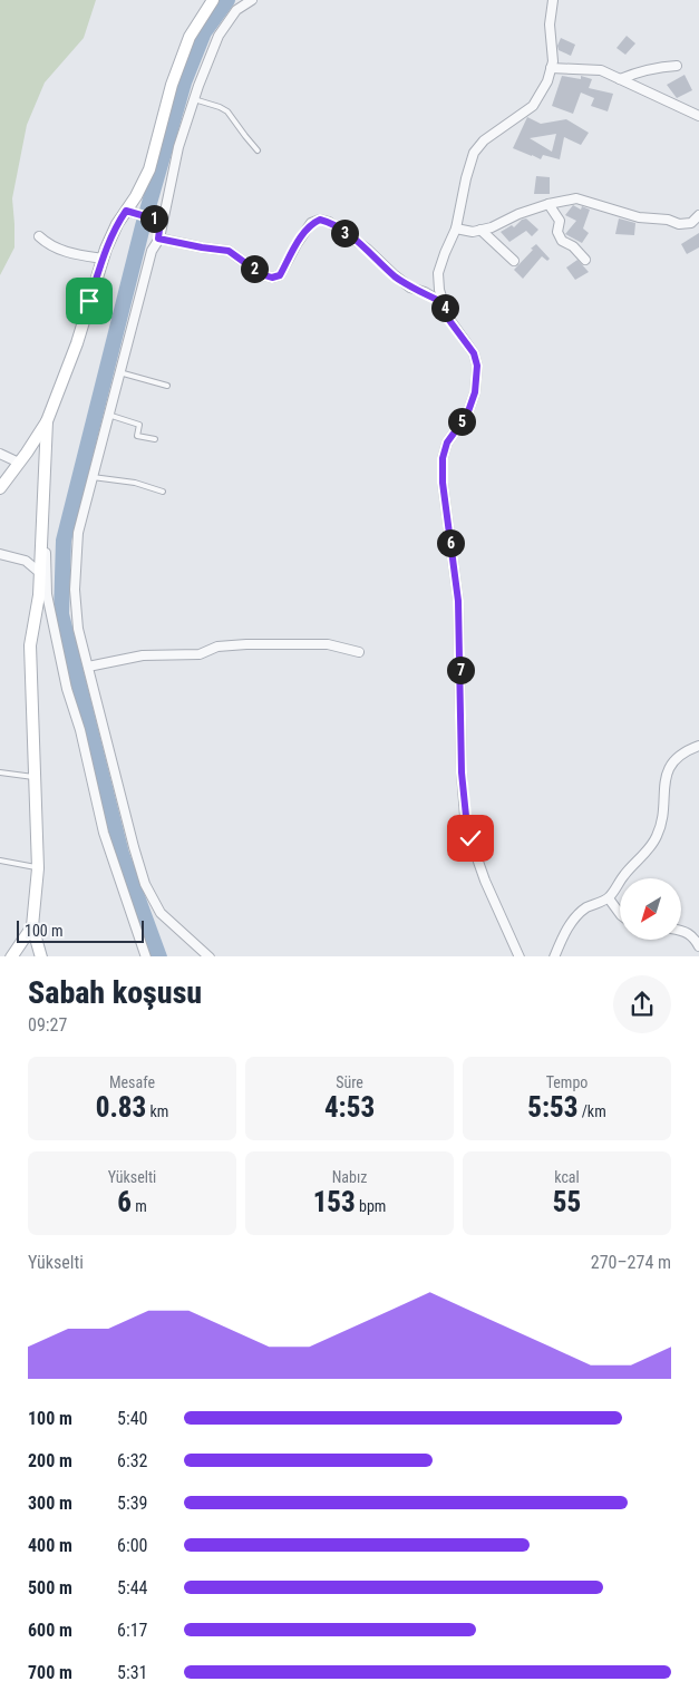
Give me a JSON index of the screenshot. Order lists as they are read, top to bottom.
{
  "scale_bar": "100 m",
  "north": "bottom left",
  "page": {
    "pins": [
      "1",
      "3",
      "2",
      "4",
      "5",
      "6",
      "7"
    ],
    "scale": "100 m",
    "heading": ["Sabah koşusu", "09:27"],
    "stats": [
      ["Mesafe", "0.83 km"],
      ["Süre", "4:53"],
      ["Tempo", "5:53 /km"],
      ["Yükselti", "6 m"],
      ["Nabız", "153 bpm"],
      ["kcal", "55"]
    ],
    "chart": ["Yükselti", "270–274 m"],
    "list": [
      {
        "name": "100 m",
        "note": "5:40"
      },
      {
        "name": "200 m",
        "note": "6:32"
      },
      {
        "name": "300 m",
        "note": "5:39"
      },
      {
        "name": "400 m",
        "note": "6:00"
      },
      {
        "name": "500 m",
        "note": "5:44"
      },
      {
        "name": "600 m",
        "note": "6:17"
      },
      {
        "name": "700 m",
        "note": "5:31"
      }
    ]
  }
}
